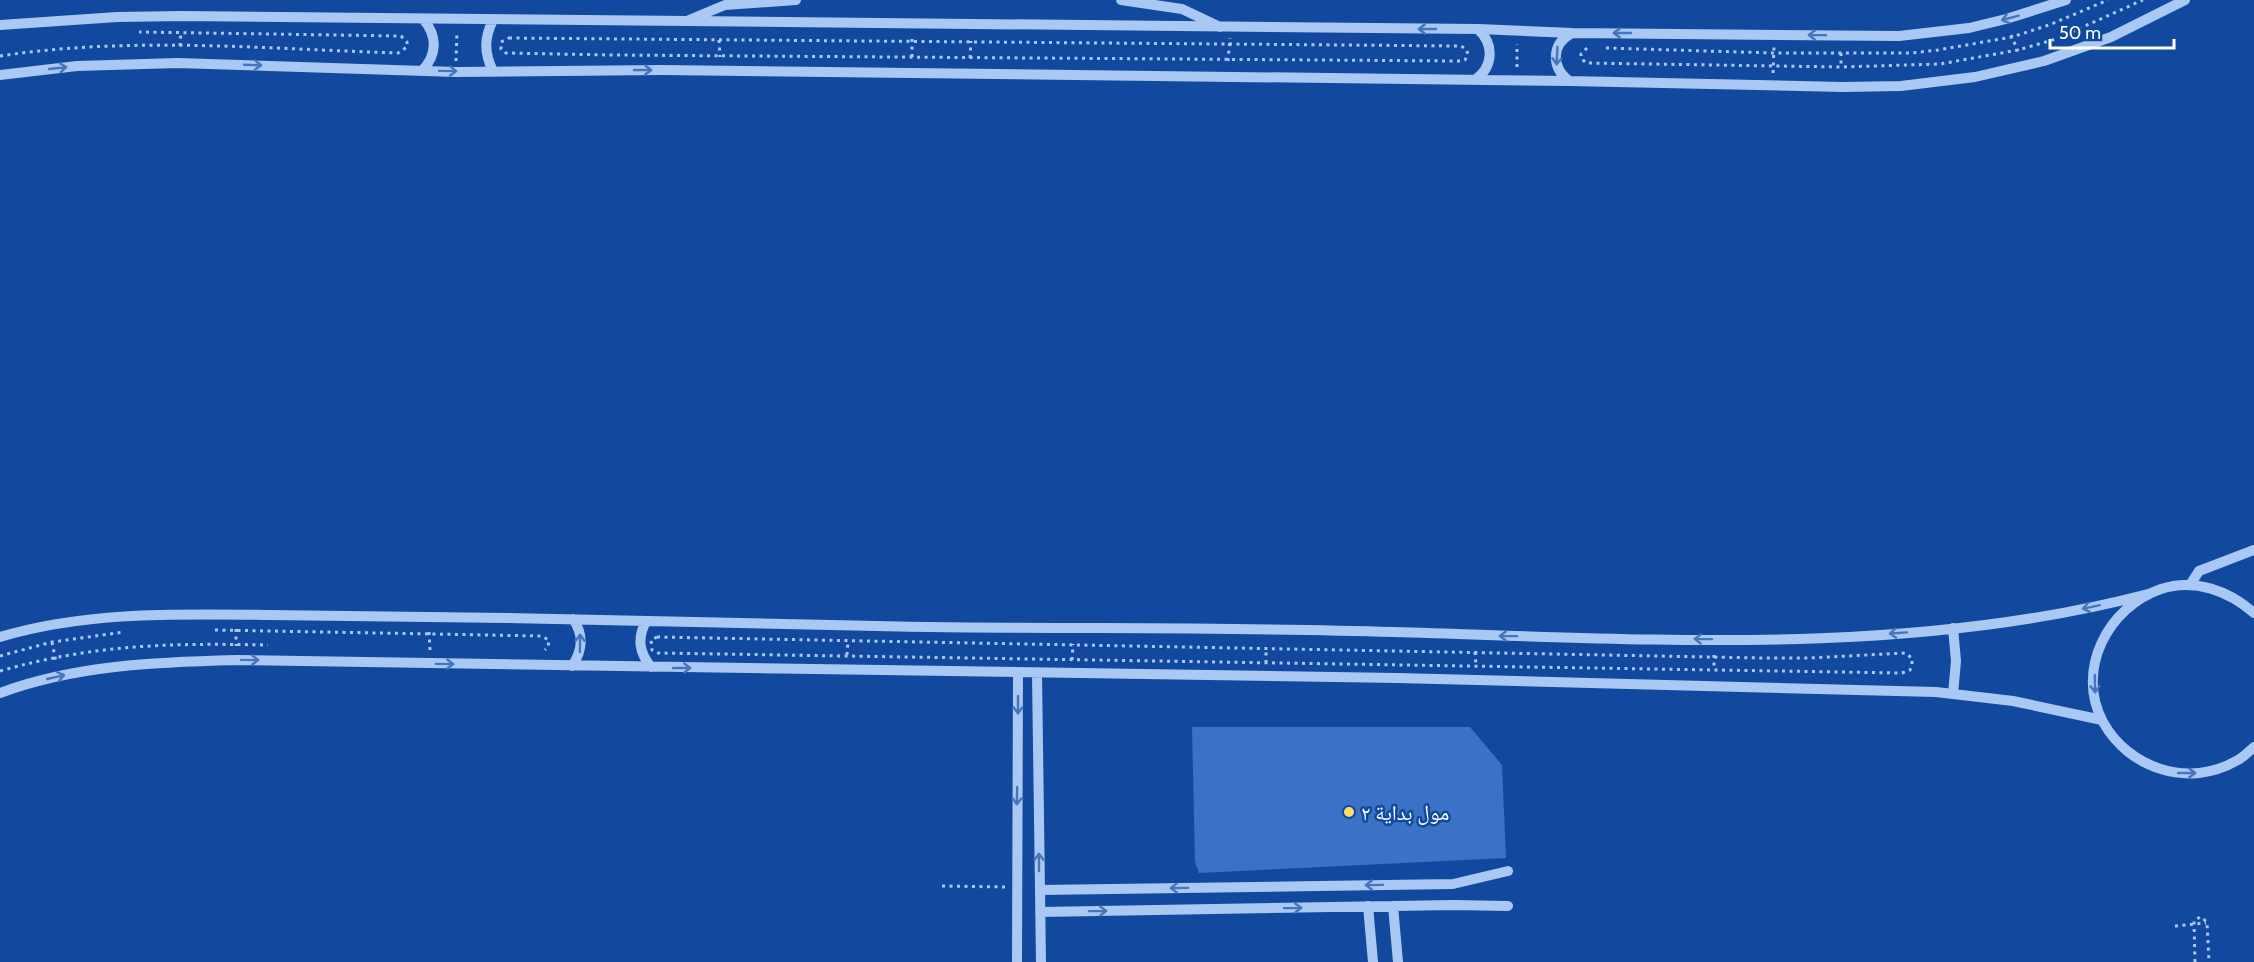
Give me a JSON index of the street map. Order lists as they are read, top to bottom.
{
  "places": ["مول بداية ۲"],
  "scale_bar": "50 m"
}
